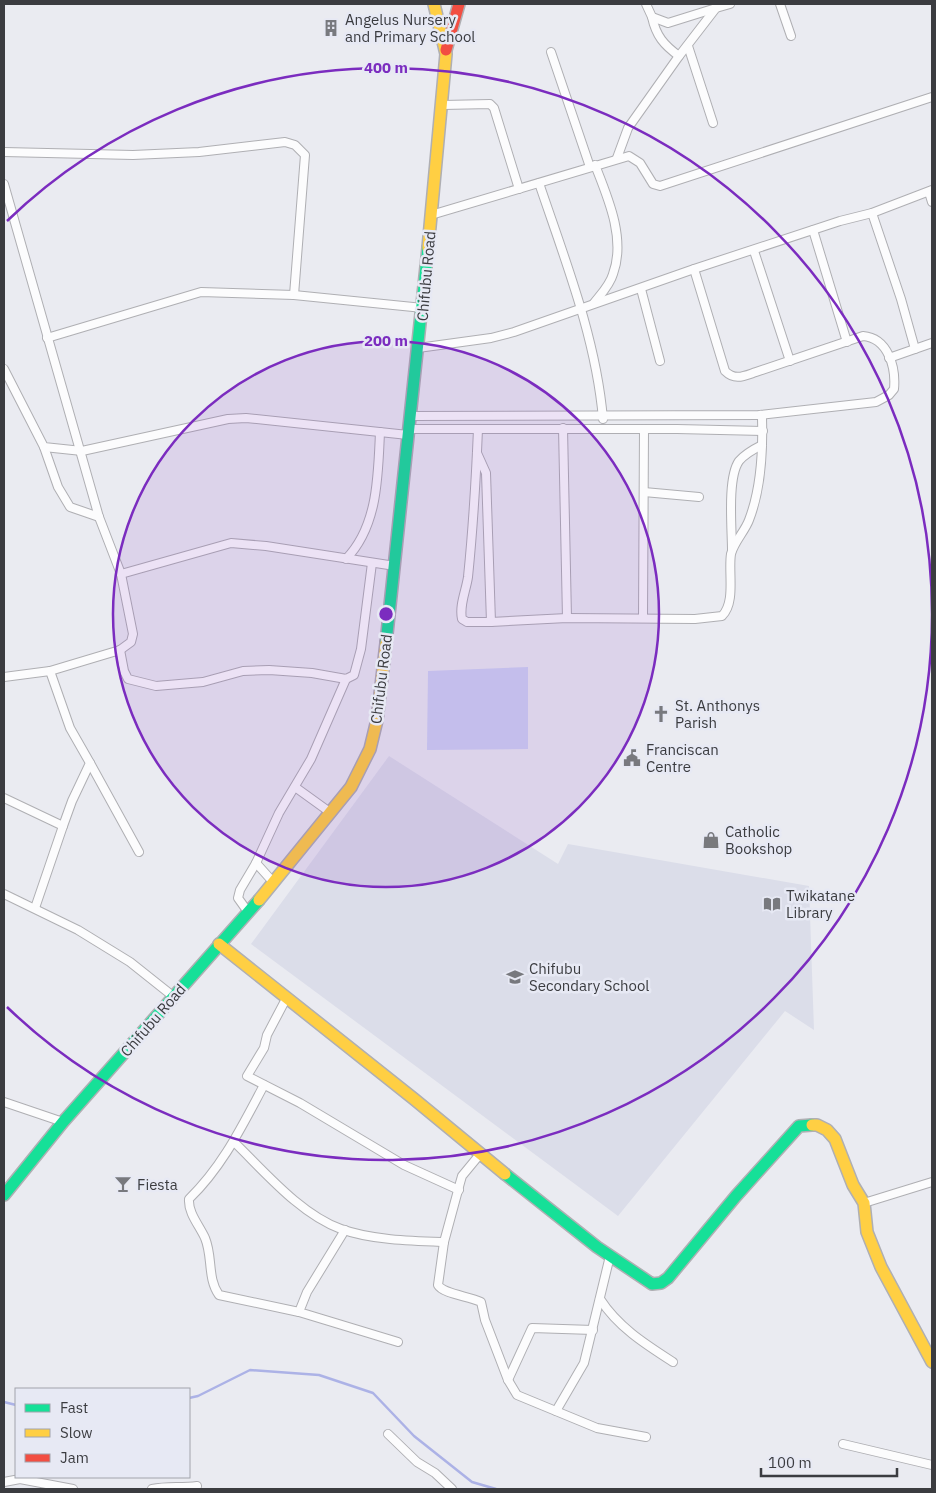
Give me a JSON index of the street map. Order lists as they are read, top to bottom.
{
  "streets": {
    "main road": ["Chifubu Road"]
  },
  "places": {
    "building": ["Angelus Nursery and Primary School"],
    "church": ["St. Anthonys Parish"],
    "public building": ["Franciscan Centre"],
    "shop": ["Catholic Bookshop"],
    "library": ["Twikatane Library"],
    "school or university": ["Chifubu Secondary School"],
    "bar": ["Fiesta"]
  },
  "legend": ["Fast", "Slow", "Jam"],
  "scale_bar": "100 m",
  "rings": ["400 m", "200 m"]
}
